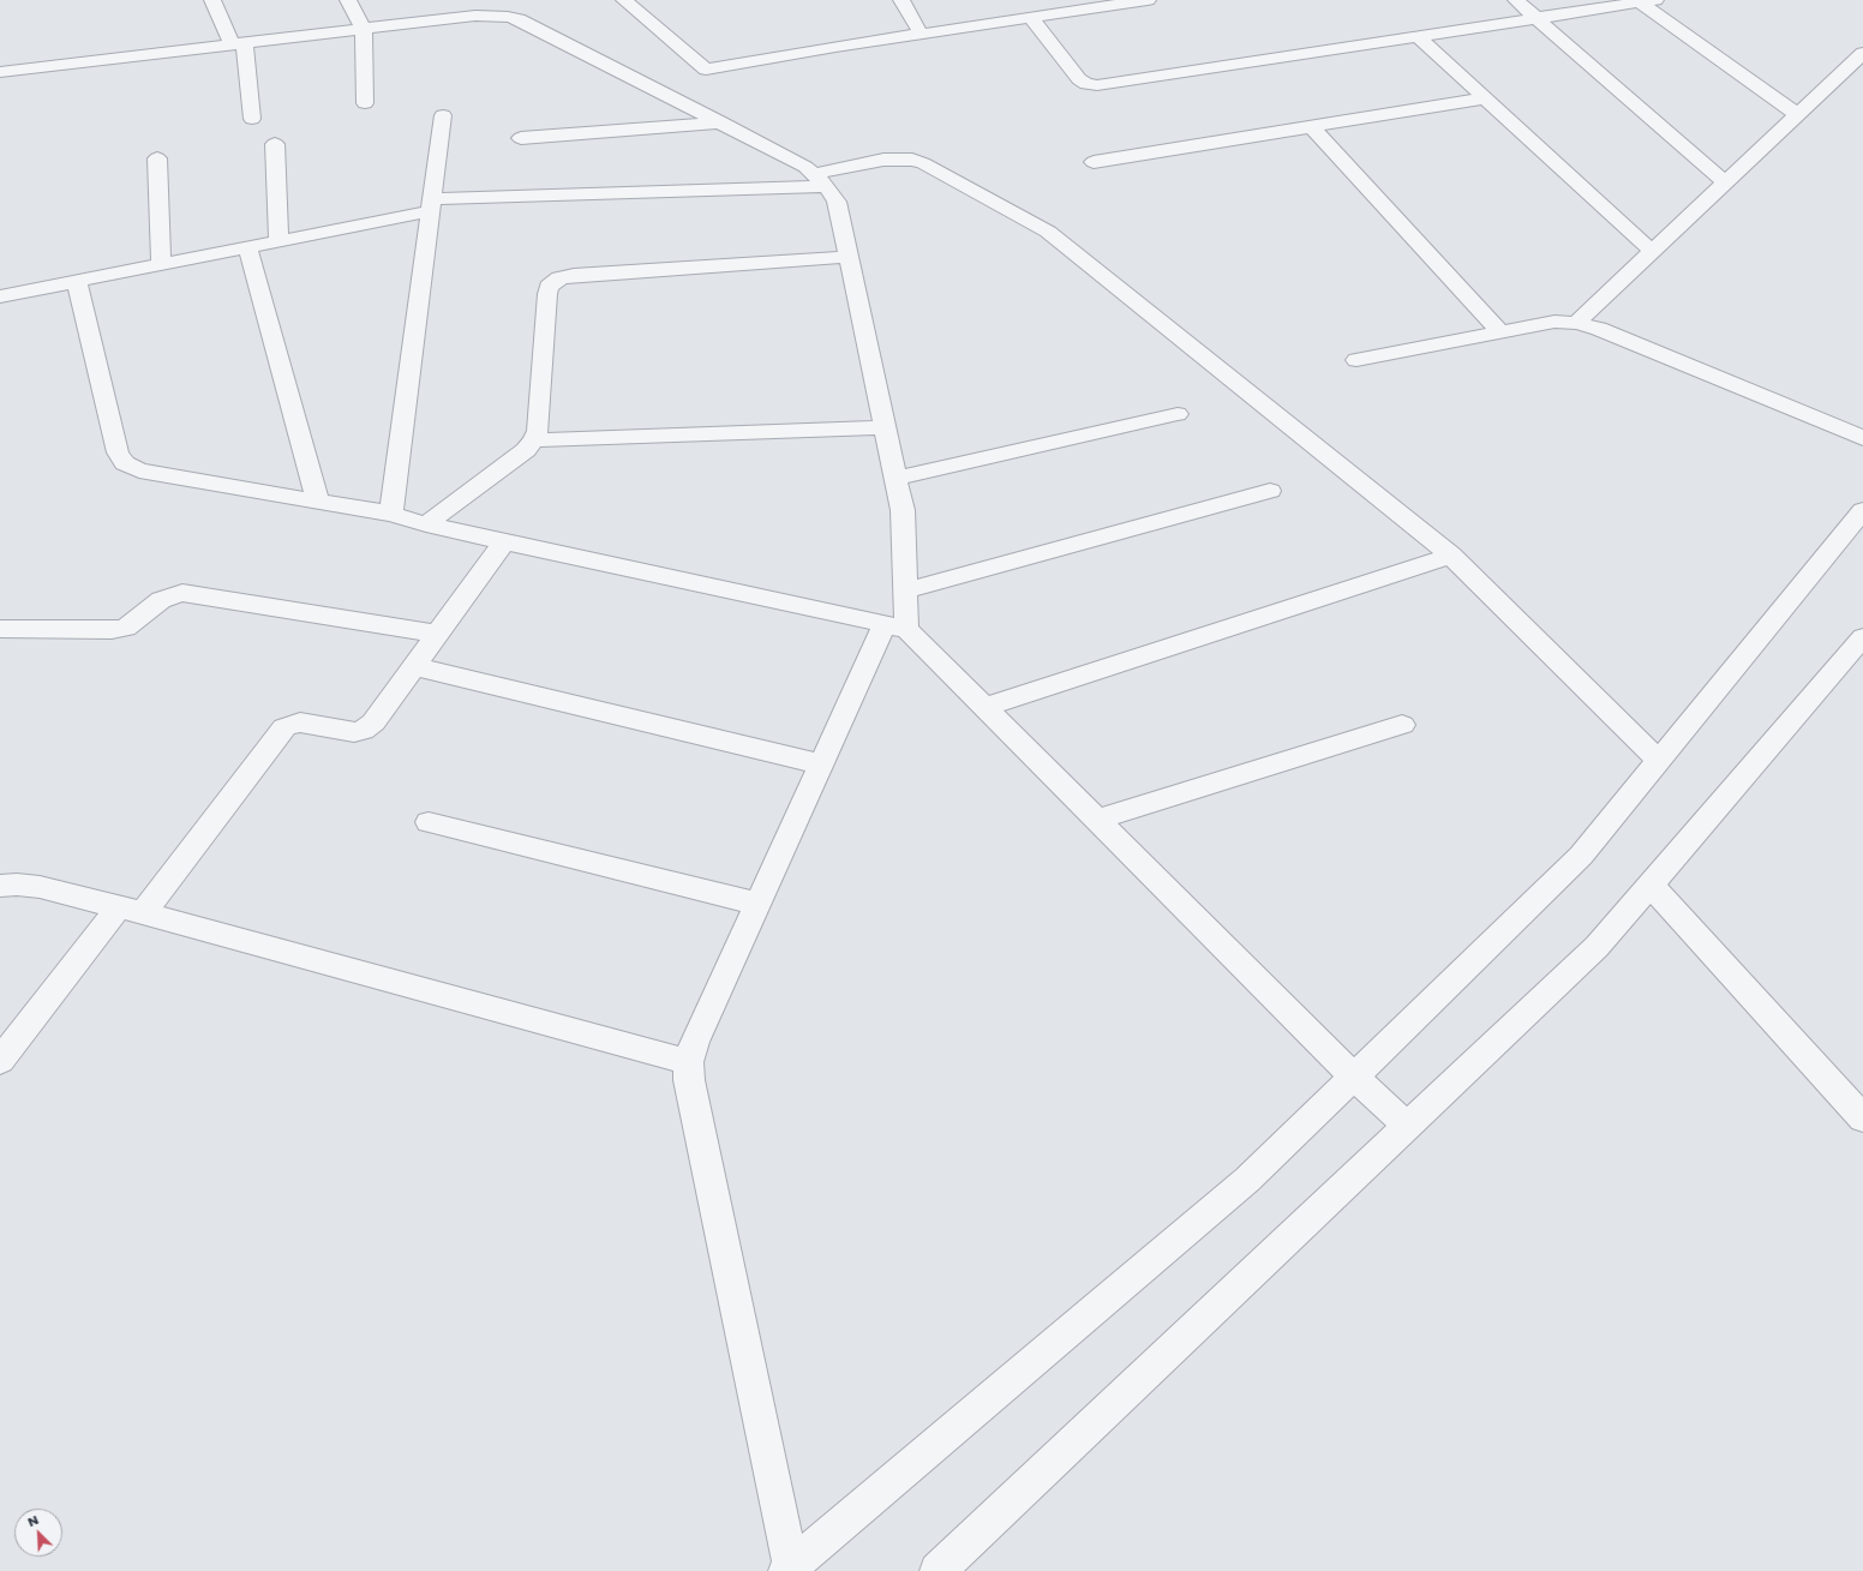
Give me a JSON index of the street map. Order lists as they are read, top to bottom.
{
  "north": "top left"
}
